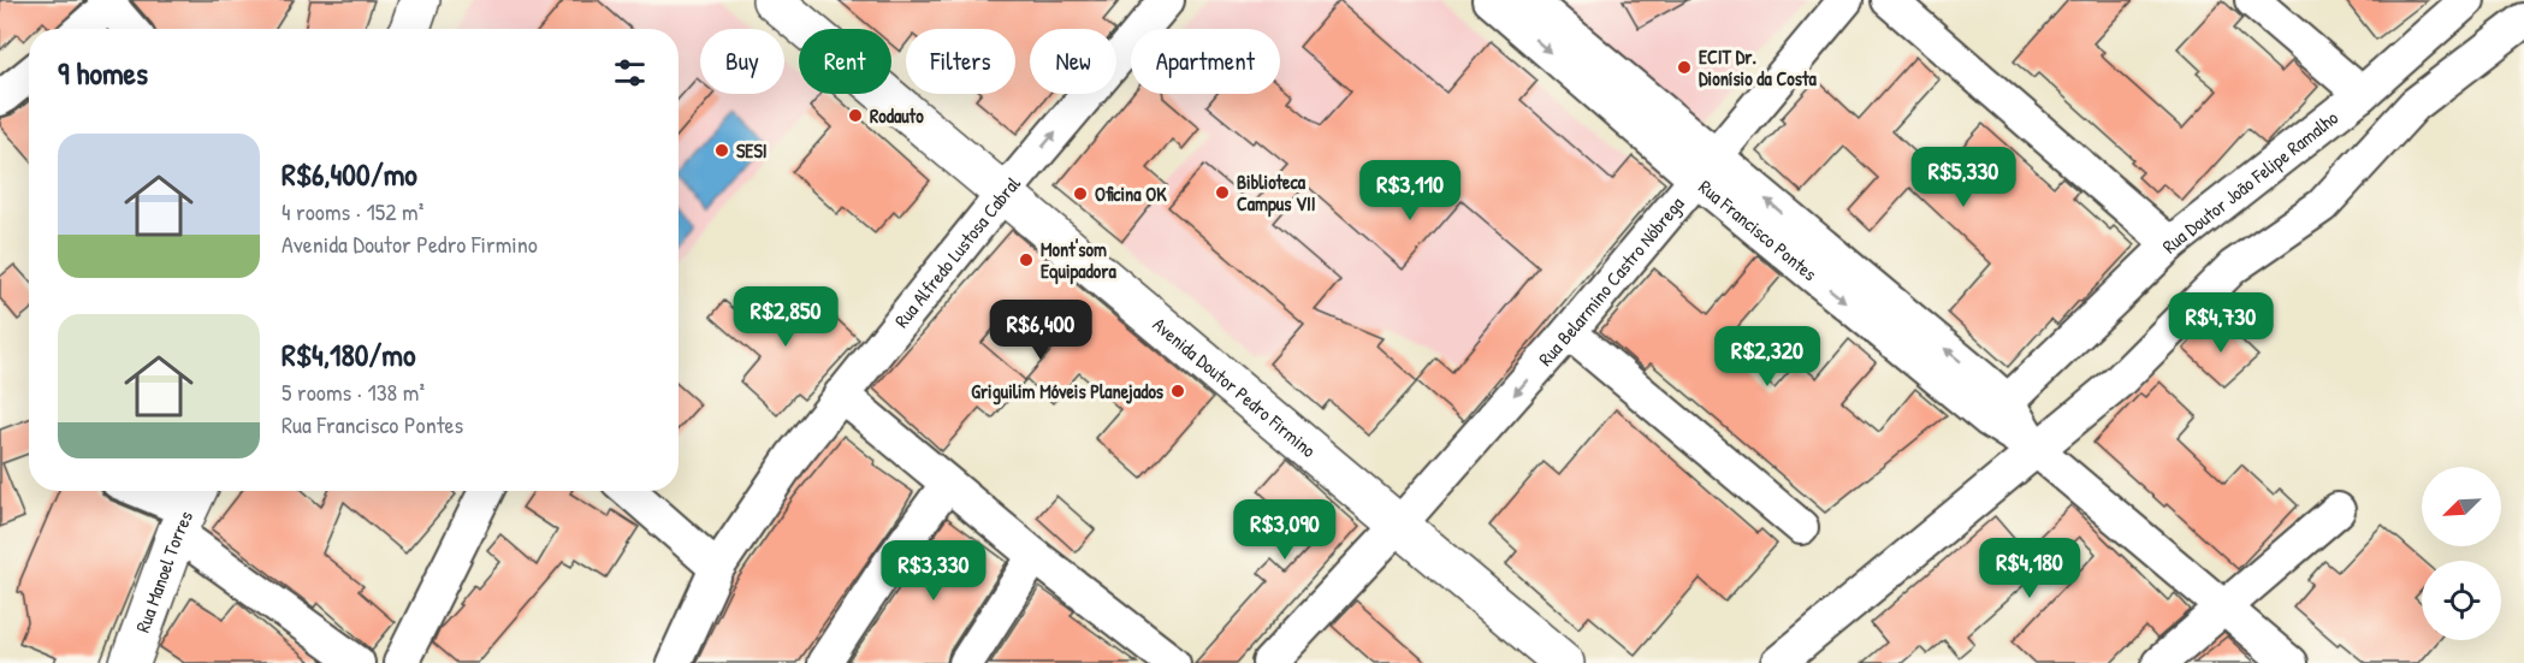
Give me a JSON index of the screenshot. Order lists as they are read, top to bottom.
{
  "streets": {
    "main road": ["Avenida Doutor Pedro Firmino", "Rua Manoel Torres"],
    "street": [
      "Rua Doutor João Felipe Ramalho",
      "Rua Francisco Pontes",
      "Rua Alfredo Lustosa Cabral",
      "Rua Belarmino Castro Nóbrega"
    ]
  },
  "crossings": [
    ["Rua Doutor João Felipe Ramalho", "Rua Francisco Pontes"],
    ["Rua Francisco Pontes", "Rua Belarmino Castro Nóbrega"],
    ["Rua Alfredo Lustosa Cabral", "Avenida Doutor Pedro Firmino"],
    ["Rua Belarmino Castro Nóbrega", "Avenida Doutor Pedro Firmino"]
  ],
  "places": [
    "ECIT Dr. Dionísio da Costa",
    "Rodauto",
    "SESI",
    "Biblioteca Campus VII",
    "Oficina OK",
    "Mont'som Equipadora",
    "Griguilim Móveis Planejados"
  ],
  "north": "bottom left",
  "page": {
    "chip": [
      "Buy",
      "Rent",
      "Filters",
      "New",
      "Apartment"
    ],
    "heading": "9 homes",
    "list": [
      {
        "name": "R$6,400/mo",
        "note": "4 rooms · 152 m² · Avenida Doutor Pedro Firmino"
      },
      {
        "name": "R$4,180/mo",
        "note": "5 rooms · 138 m² · Rua Francisco Pontes"
      }
    ],
    "price": [
      "R$5,330",
      "R$3,110",
      "R$2,850",
      "R$4,730",
      "R$6,400",
      "R$2,320",
      "R$3,090",
      "R$4,180",
      "R$3,330"
    ]
  }
}
